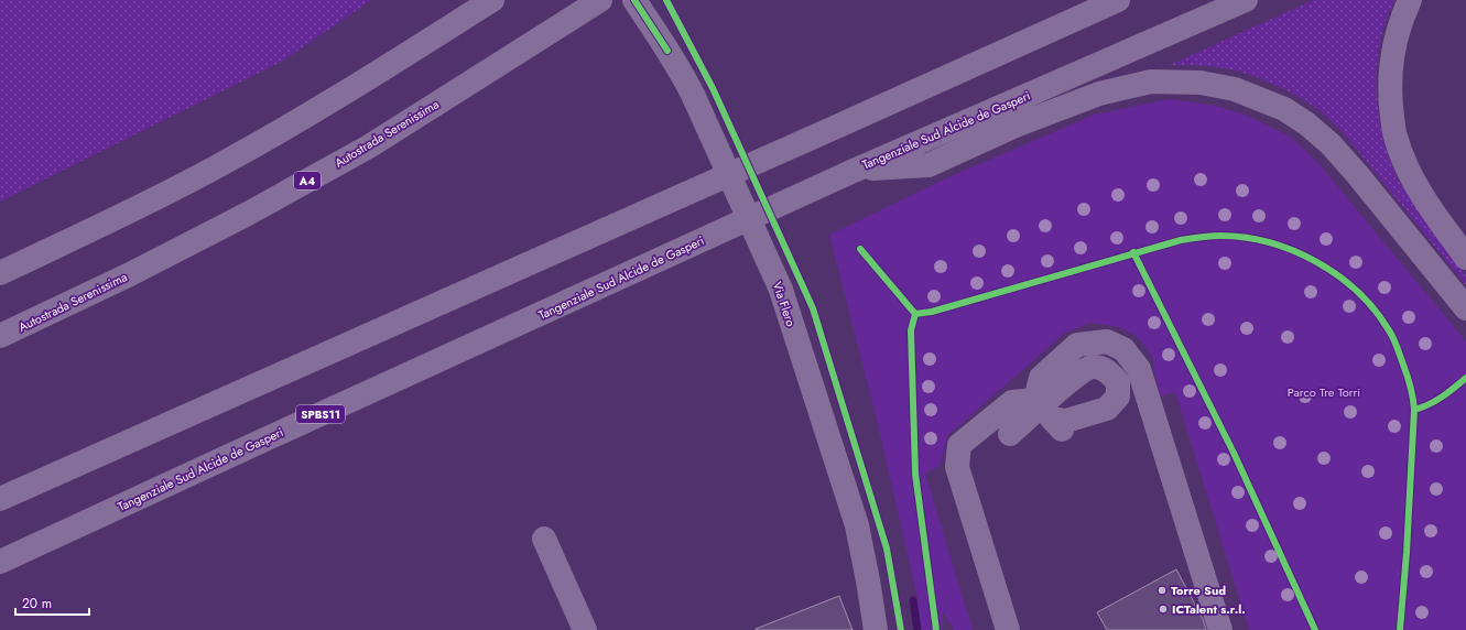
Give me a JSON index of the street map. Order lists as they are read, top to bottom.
{
  "streets": {
    "highway": [
      "Tangenziale Sud Alcide de Gasperi",
      "Autostrada Serenissima",
      "A4",
      "SPBS11"
    ],
    "street": ["Via Flero"]
  },
  "parks": ["Parco Tre Torri"],
  "places": ["Torre Sud", "ICTalent s.r.l."],
  "scale_bar": "20 m"
}
